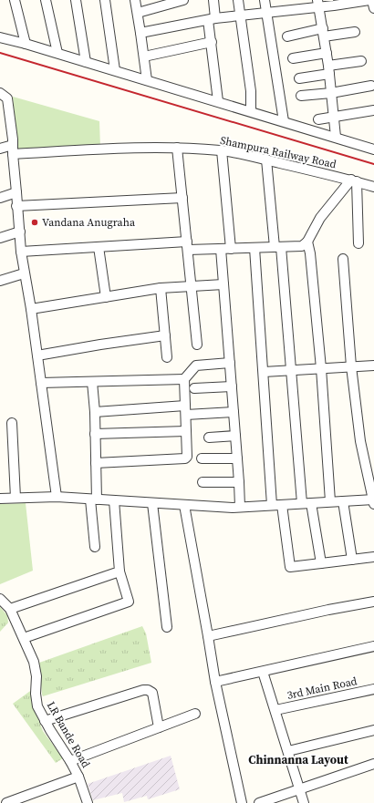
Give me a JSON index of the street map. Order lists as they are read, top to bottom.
{
  "streets": {
    "street": ["Shampura Railway Road", "3rd Main Road", "LR Bande Road"]
  },
  "districts": ["Chinnanna Layout"],
  "places": ["Vandana Anugraha"]
}
